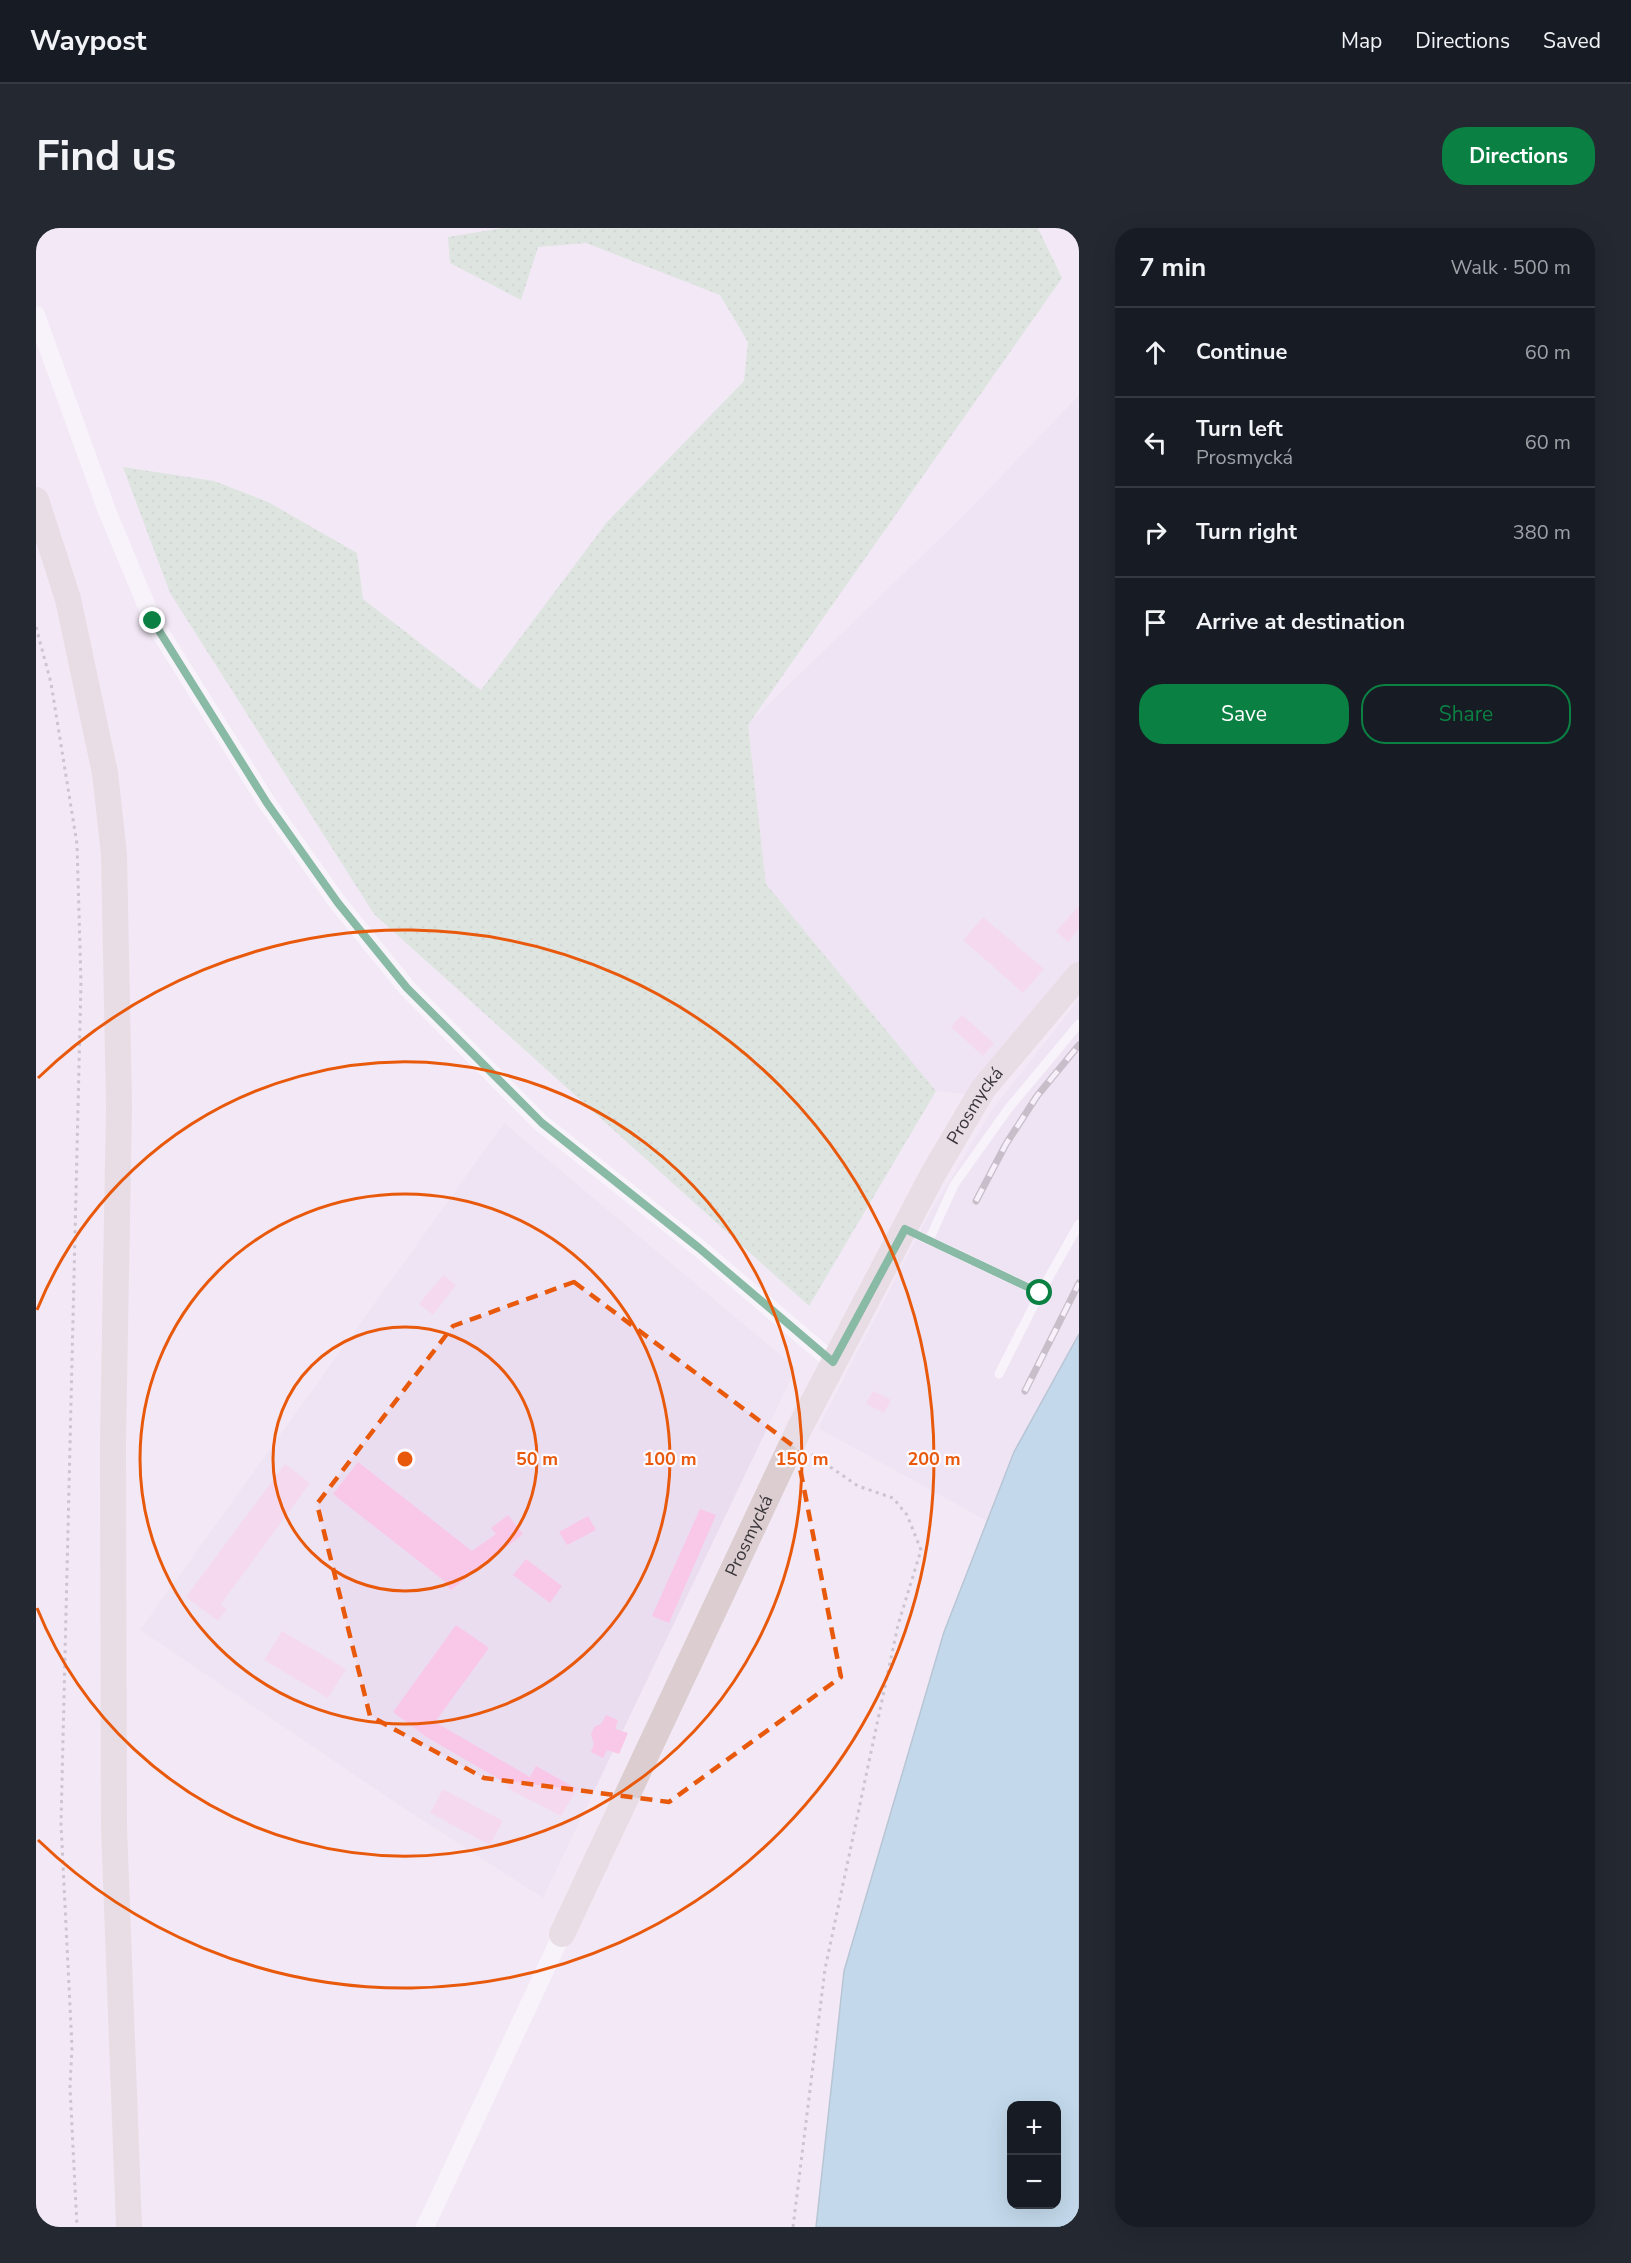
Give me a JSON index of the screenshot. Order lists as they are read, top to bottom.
{
  "streets": {
    "main road": ["Prosmycká"]
  },
  "page": {
    "header": "Waypost",
    "nav": ["Map", "Directions", "Saved"],
    "buttons": [
      "Directions",
      ["Save", "Share"]
    ],
    "title": "Find us",
    "heading": ["7 min", "Walk · 500 m"],
    "list": [
      ["Continue", "60 m"],
      ["Turn left", "Prosmycká", "60 m"],
      ["Turn right", "380 m"],
      "Arrive at destination"
    ],
    "map_buttons": ["+", "−"]
  },
  "rings": [
    "50 m",
    "100 m",
    "150 m",
    "200 m"
  ]
}
